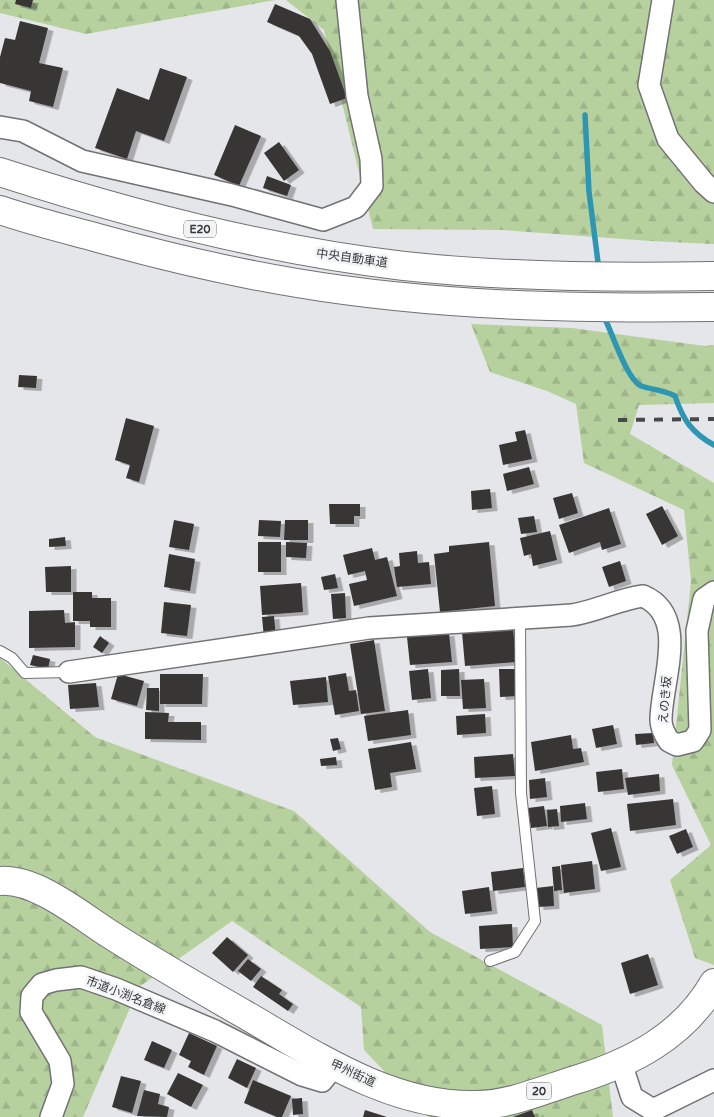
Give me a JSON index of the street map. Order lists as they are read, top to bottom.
{
  "streets": {
    "highway": [
      "E20",
      "中央自動車道",
      "甲州街道",
      "20"
    ],
    "street": ["えのき坂", "市道小渕名倉線"]
  },
  "crossings": [
    ["市道小渕名倉線", "甲州街道"]
  ]
}
